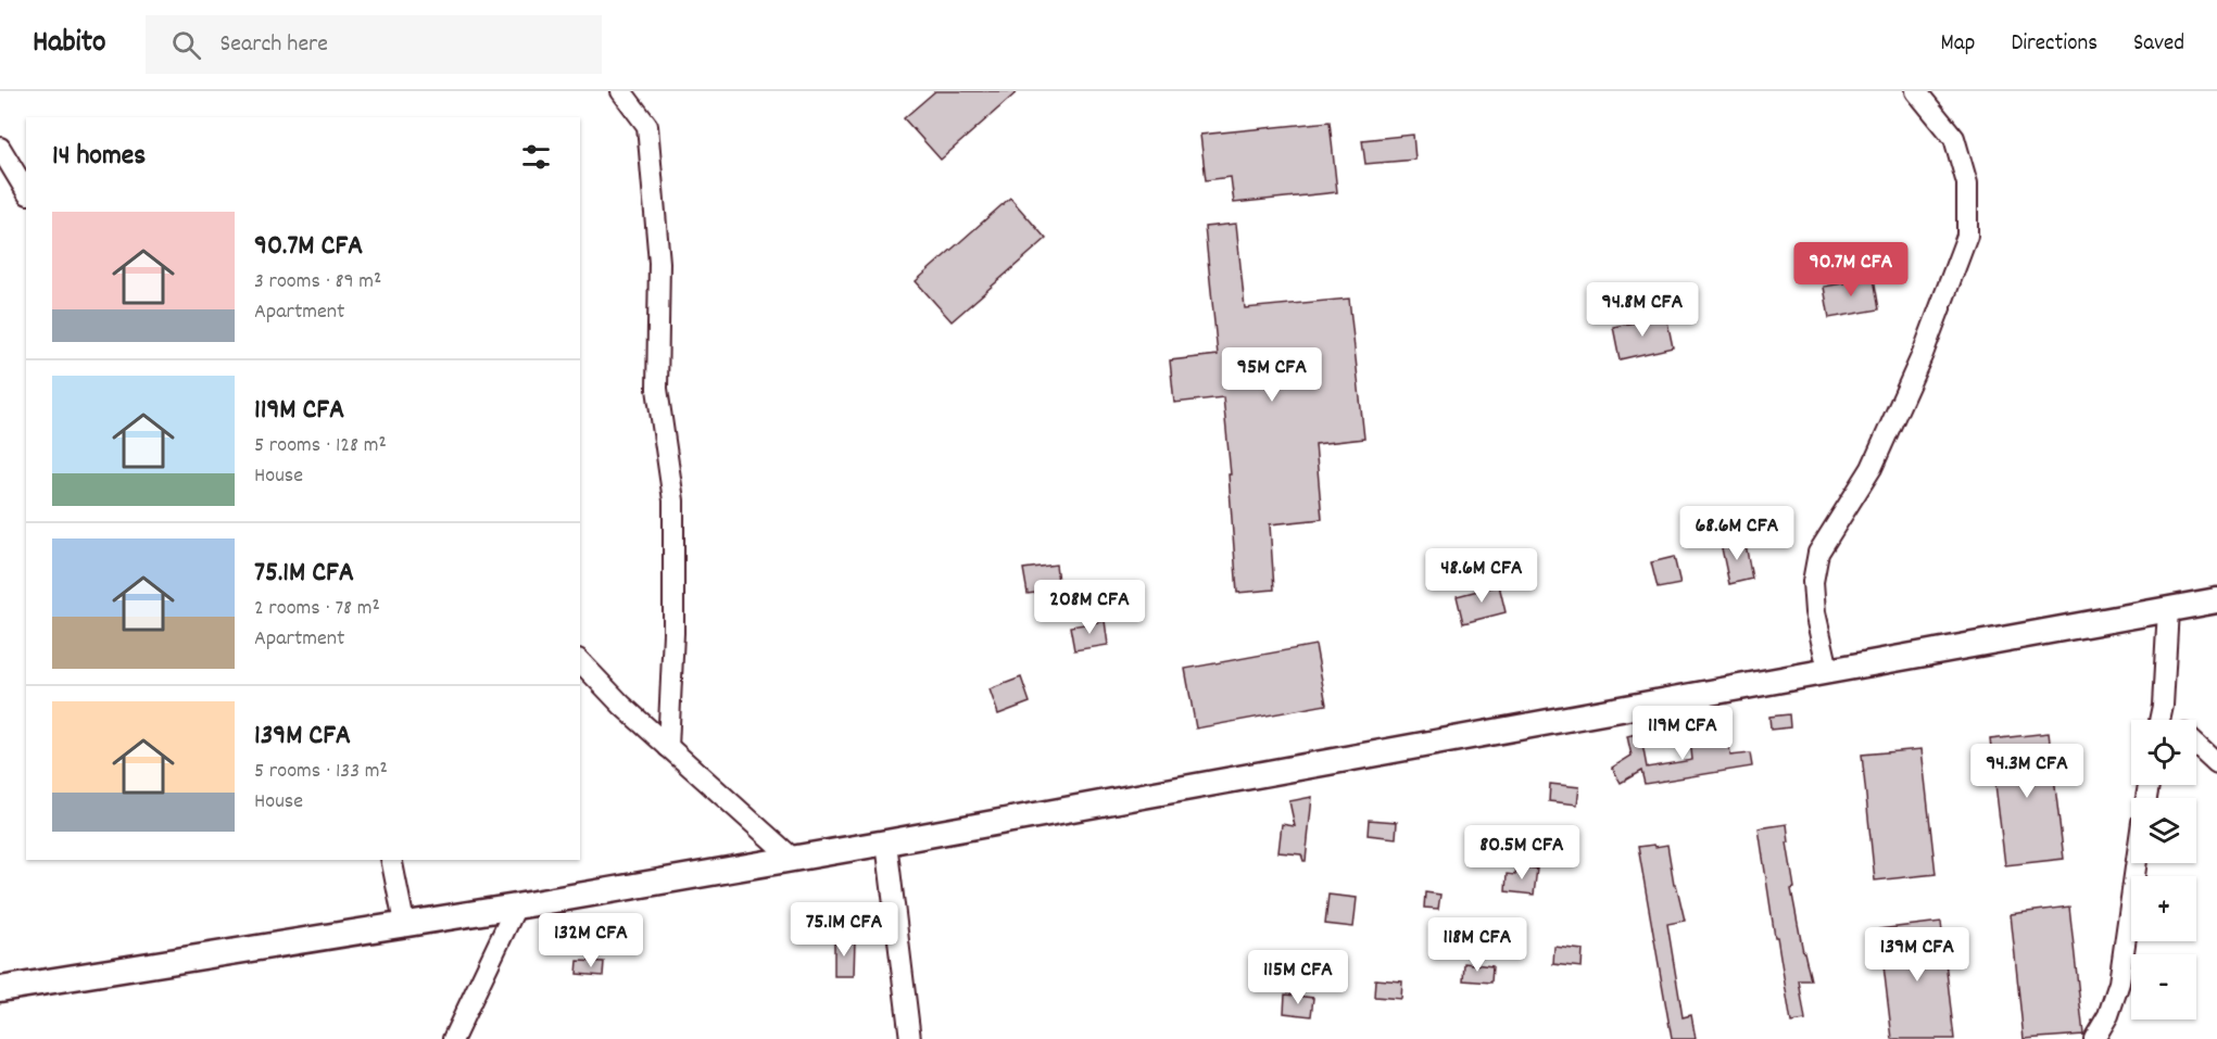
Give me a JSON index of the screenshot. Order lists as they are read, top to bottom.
{
  "page": {
    "header": "Habito",
    "search": "Search here",
    "nav": ["Map", "Directions", "Saved"],
    "heading": "14 homes",
    "list": [
      {
        "name": "90.7M CFA",
        "note": "3 rooms · 89 m² · Apartment"
      },
      {
        "name": "119M CFA",
        "note": "5 rooms · 128 m² · House"
      },
      {
        "name": "75.1M CFA",
        "note": "2 rooms · 78 m² · Apartment"
      },
      {
        "name": "139M CFA",
        "note": "5 rooms · 133 m² · House"
      }
    ],
    "price": [
      "90.7M CFA",
      "94.8M CFA",
      "95M CFA",
      "68.6M CFA",
      "48.6M CFA",
      "208M CFA",
      "119M CFA",
      "94.3M CFA",
      "80.5M CFA",
      "75.1M CFA",
      "132M CFA",
      "118M CFA",
      "139M CFA",
      "115M CFA"
    ],
    "map_buttons": ["+", "−"]
  }
}
